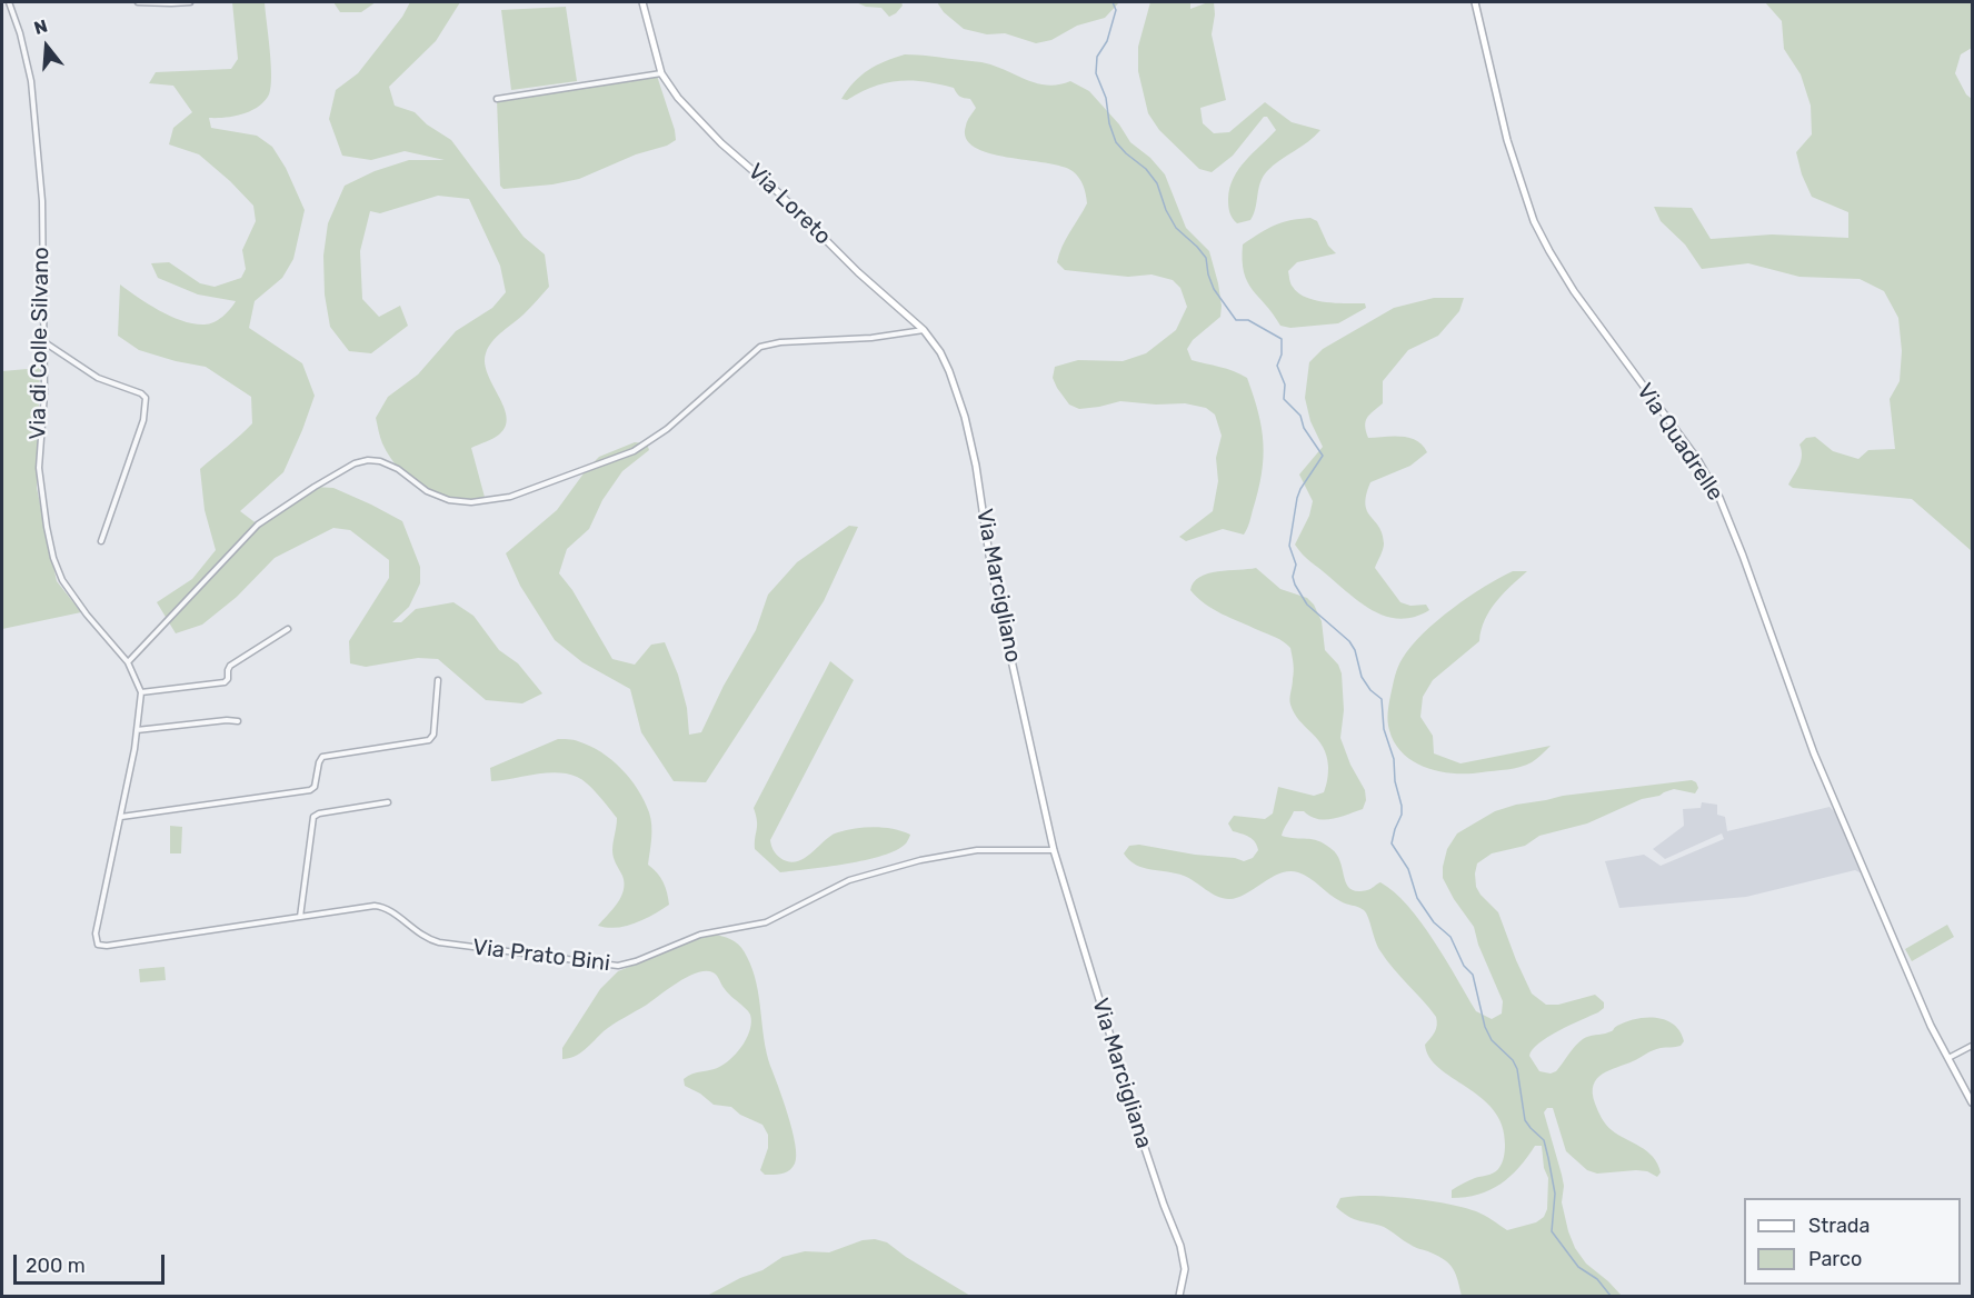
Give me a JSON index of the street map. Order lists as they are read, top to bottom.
{
  "streets": {
    "street": [
      "Via Loreto",
      "Via di Colle Silvano",
      "Via Quadrelle",
      "Via Marcigliano",
      "Via Prato Bini",
      "Via Marcigliana"
    ]
  },
  "crossings": [
    ["Via Loreto", "Via Marcigliano"],
    ["Via Marcigliano", "Via Prato Bini"],
    ["Via Marcigliano", "Via Marcigliana"],
    ["Via Prato Bini", "Via Marcigliana"]
  ],
  "legend": ["Strada", "Parco"],
  "scale_bar": "200 m",
  "north": "top"
}
